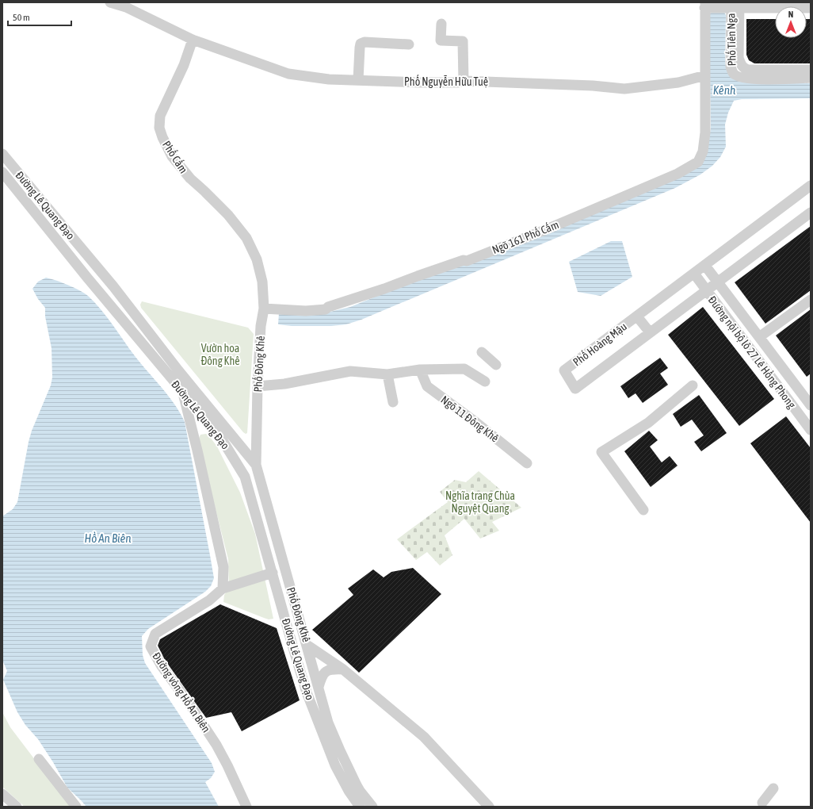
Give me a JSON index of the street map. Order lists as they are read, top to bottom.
{
  "streets": {
    "street": [
      "Phố Tiên Nga",
      "Phố Nguyễn Hữu Tuệ",
      "Phố Cấm",
      "Đường Lê Quang Đạo",
      "Ngõ 161 Phố Cấm",
      "Phố Hoàng Mậu",
      "Đường nội bộ lô 27 Lê Hồng Phong",
      "Phố Đông Khê",
      "Ngõ 11 Đông Khê",
      "Đường vòng Hồ An Biên"
    ]
  },
  "crossings": [
    ["Phố Nguyễn Hữu Tuệ", "Phố Cấm"],
    ["Phố Nguyễn Hữu Tuệ", "Ngõ 161 Phố Cấm"],
    ["Phố Cấm", "Ngõ 161 Phố Cấm"],
    ["Phố Cấm", "Phố Đông Khê"],
    ["Đường Lê Quang Đạo", "Phố Đông Khê"],
    ["Đường Lê Quang Đạo", "Đường vòng Hồ An Biên"],
    ["Phố Hoàng Mậu", "Đường nội bộ lô 27 Lê Hồng Phong"]
  ],
  "water": ["Kênh", "Hồ An Biên"],
  "parks": ["Vườn hoa Đông Khê", "Nghĩa trang Chùa Nguyệt Quang"],
  "scale_bar": "50 m",
  "north": "top"
}
